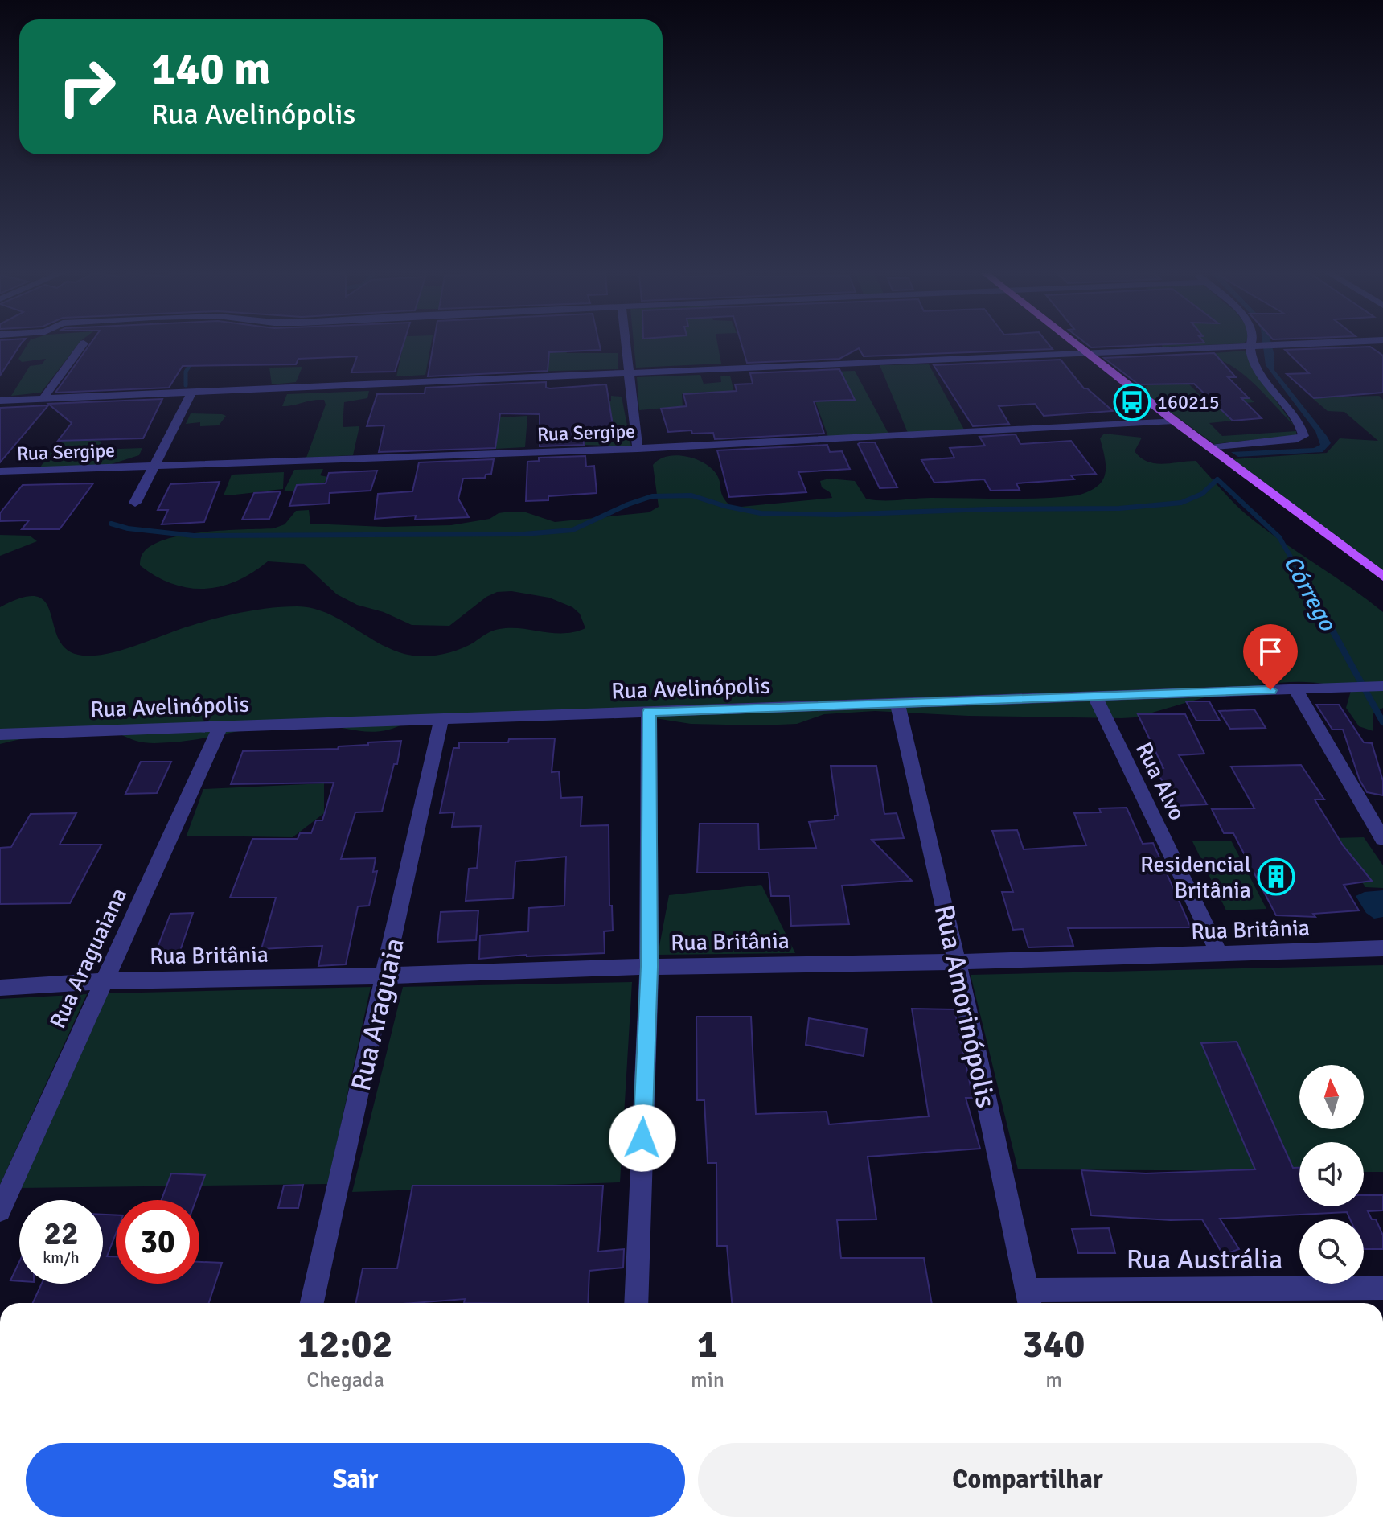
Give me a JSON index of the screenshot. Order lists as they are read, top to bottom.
{
  "streets": {
    "street": [
      "Rua Sergipe",
      "Rua Avelinópolis",
      "Rua Alvo",
      "Rua Britânia",
      "Rua Araguaiana",
      "Rua Amorinópolis",
      "Rua Araguaia",
      "Rua Austrália"
    ]
  },
  "crossings": [
    ["Rua Avelinópolis", "Rua Alvo"],
    ["Rua Avelinópolis", "Rua Araguaiana"],
    ["Rua Avelinópolis", "Rua Amorinópolis"],
    ["Rua Avelinópolis", "Rua Araguaia"],
    ["Rua Alvo", "Rua Britânia"],
    ["Rua Britânia", "Rua Araguaiana"],
    ["Rua Britânia", "Rua Amorinópolis"],
    ["Rua Britânia", "Rua Araguaia"],
    ["Rua Amorinópolis", "Rua Austrália"]
  ],
  "water": ["Córrego"],
  "places": {
    "bus stop": ["160215"],
    "building": ["Residencial Britânia"]
  },
  "north": "top",
  "page": {
    "turn": ["140 m", "Rua Avelinópolis"],
    "speed": "22 km/h",
    "limit": "30",
    "eta": [
      "12:02",
      "Chegada",
      "1",
      "min",
      "340",
      "m"
    ],
    "buttons": ["Sair", "Compartilhar"]
  }
}
